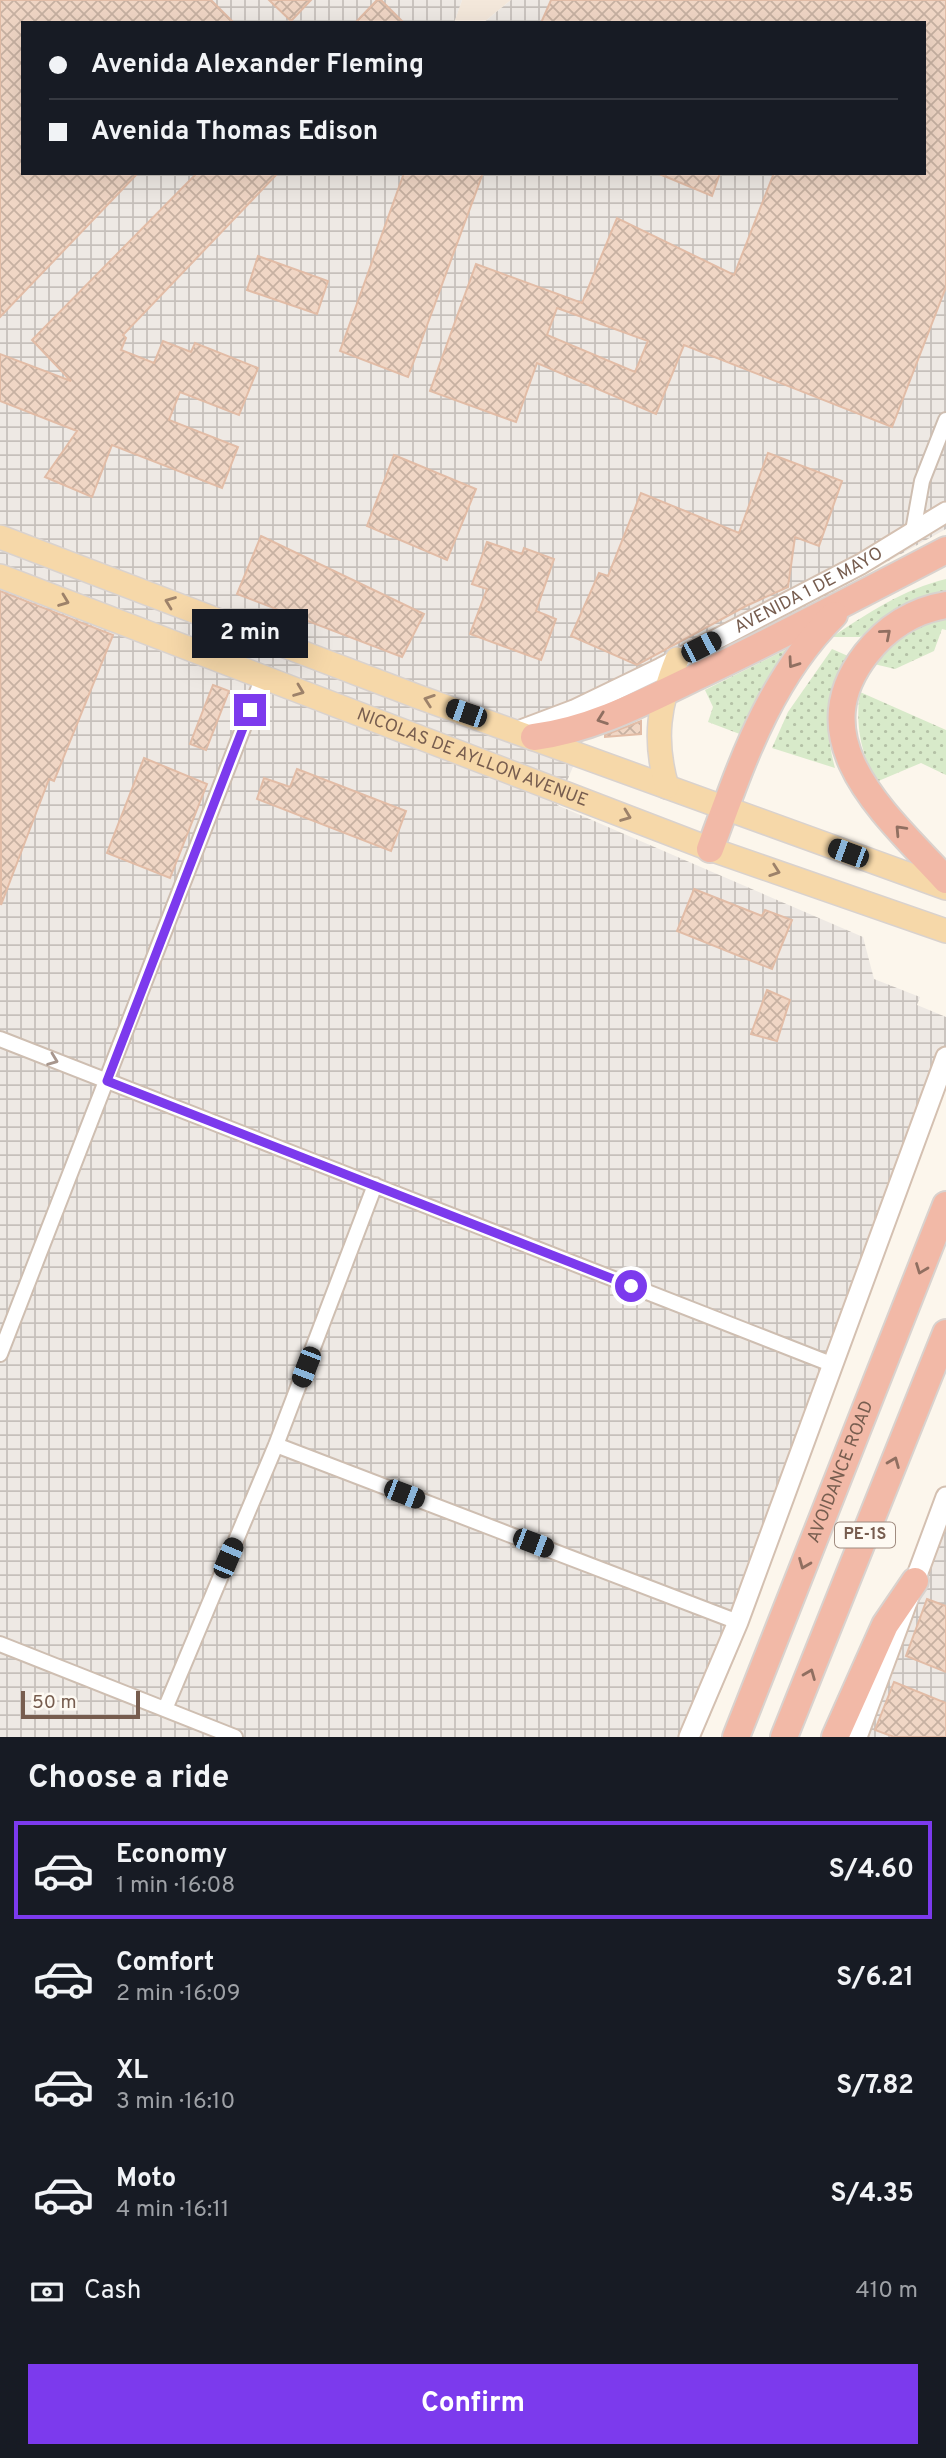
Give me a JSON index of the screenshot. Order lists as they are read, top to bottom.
{
  "streets": {
    "highway": ["AVOIDANCE ROAD", "PE-1S"],
    "main road": ["NICOLAS DE AYLLON AVENUE"],
    "street": ["AVENIDA 1 DE MAYO"]
  },
  "crossings": [
    ["AVENIDA 1 DE MAYO", "NICOLAS DE AYLLON AVENUE"]
  ],
  "scale_bar": "50 m",
  "page": {
    "banner": ["Avenida Alexander Fleming", "Avenida Thomas Edison"],
    "bubble": "2 min",
    "scale": "50 m",
    "heading": "Choose a ride",
    "list": [
      {
        "name": "Economy",
        "note": "1 min · 16:08",
        "value": "S/4.60"
      },
      {
        "name": "Comfort",
        "note": "2 min · 16:09",
        "value": "S/6.21"
      },
      {
        "name": "XL",
        "note": "3 min · 16:10",
        "value": "S/7.82"
      },
      {
        "name": "Moto",
        "note": "4 min · 16:11",
        "value": "S/4.35"
      }
    ],
    "pay": ["Cash", "410 m"],
    "buttons": "Confirm"
  }
}
